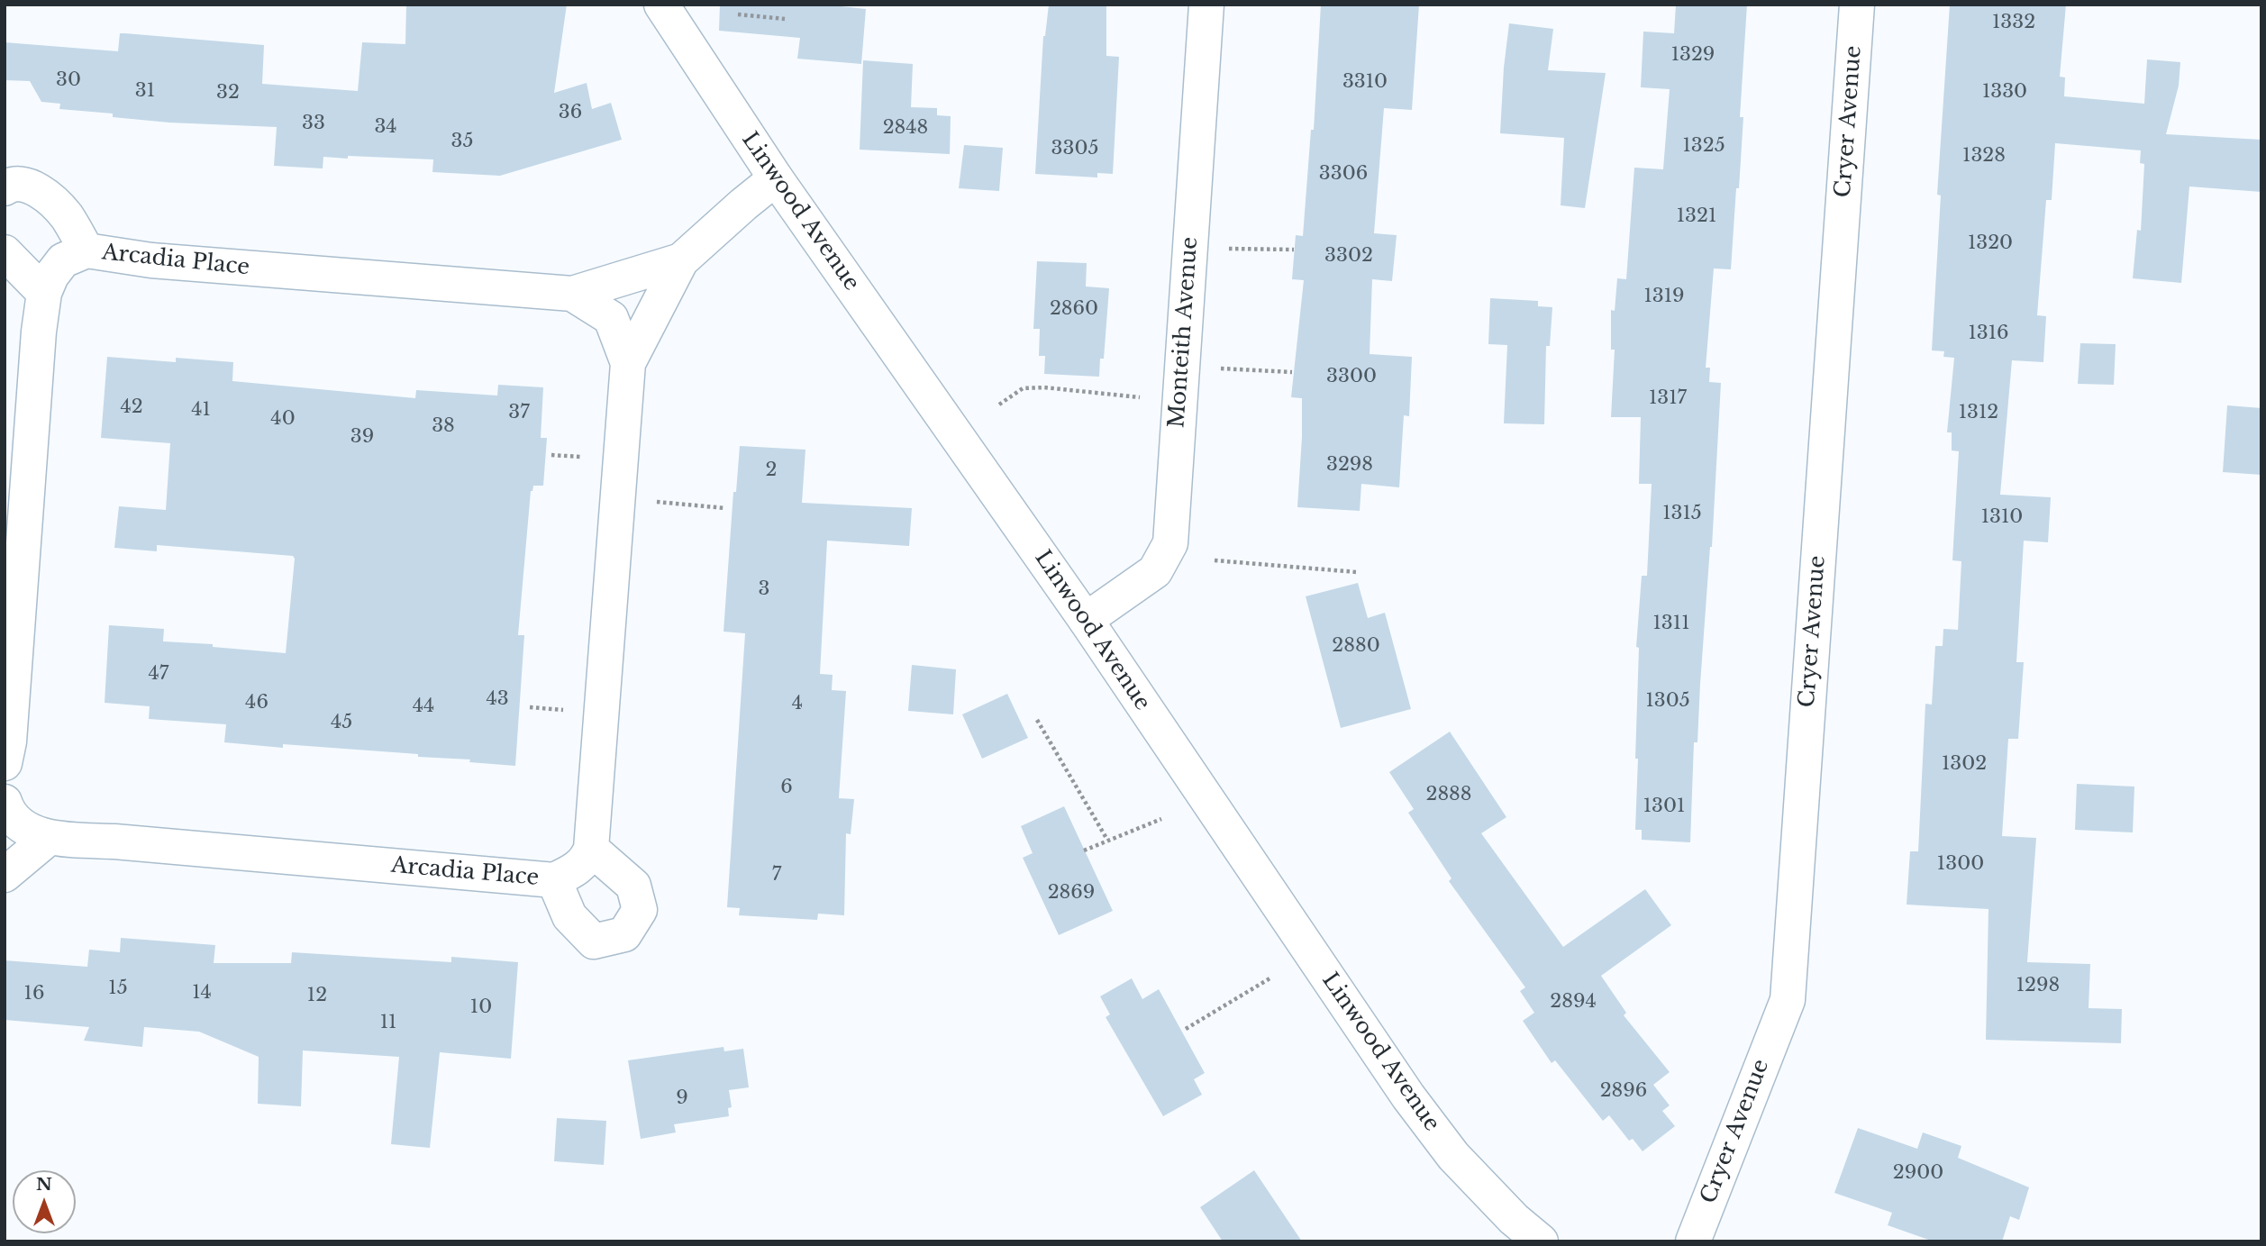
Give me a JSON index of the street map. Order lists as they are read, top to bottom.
{
  "streets": {
    "street": [
      "Cryer Avenue",
      "Linwood Avenue",
      "Arcadia Place",
      "Monteith Avenue"
    ]
  },
  "crossings": [
    ["Linwood Avenue", "Arcadia Place"],
    ["Linwood Avenue", "Monteith Avenue"]
  ],
  "house_numbers": [
    "1332",
    "1329",
    "30",
    "3310",
    "31",
    "1330",
    "32",
    "36",
    "33",
    "34",
    "2848",
    "35",
    "1325",
    "3305",
    "1328",
    "3306",
    "1321",
    "1320",
    "3302",
    "1319",
    "2860",
    "1316",
    "3300",
    "1317",
    "42",
    "41",
    "37",
    "1312",
    "40",
    "38",
    "39",
    "3298",
    "2",
    "1315",
    "1310",
    "3",
    "1311",
    "2880",
    "47",
    "43",
    "1305",
    "46",
    "4",
    "44",
    "45",
    "1302",
    "6",
    "2888",
    "1301",
    "1300",
    "7",
    "2869",
    "1298",
    "15",
    "14",
    "16",
    "12",
    "2894",
    "10",
    "11",
    "2896",
    "9",
    "2900"
  ],
  "north": "top"
}
